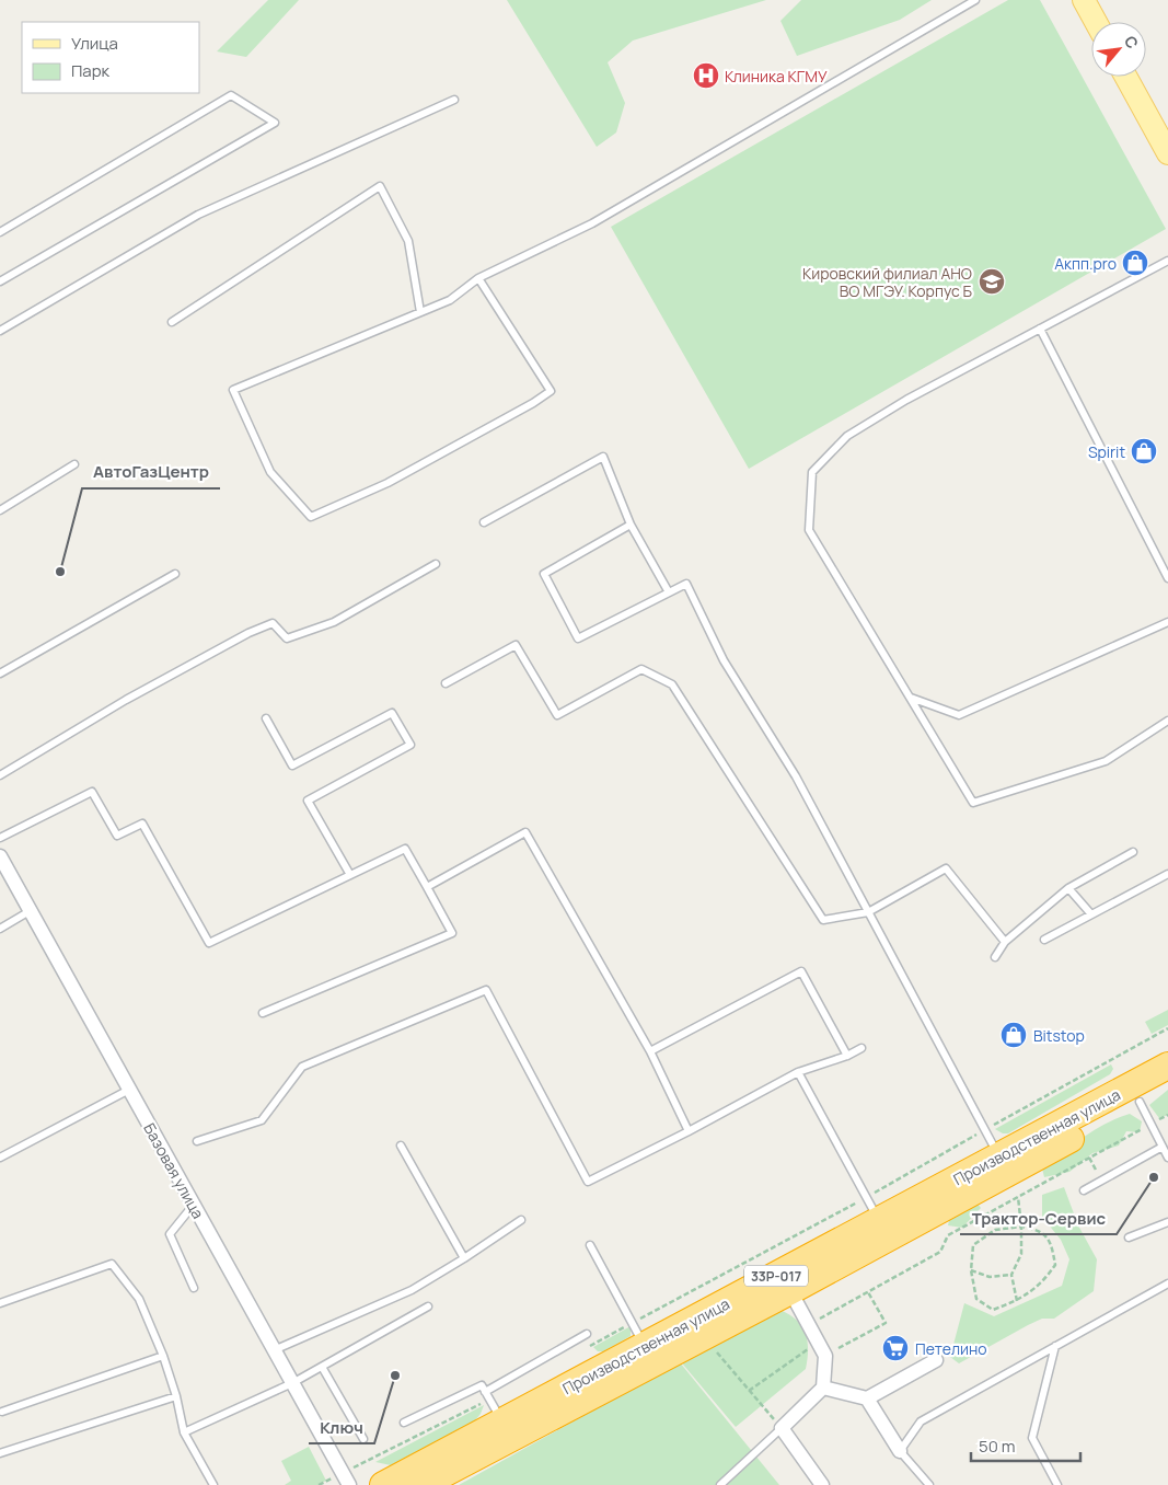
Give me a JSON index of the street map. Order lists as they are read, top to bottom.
{
  "streets": {
    "highway": ["Производственная улица", "33Р-017"],
    "street": ["Базовая улица"]
  },
  "places": {
    "hospital": ["Клиника КГМУ"],
    "shop": ["Акпп.pro", "Spirit", "Bitstop"],
    "school or university": ["Кировский филиал АНО ВО МГЭУ. Корпус Б"],
    "other": ["АвтоГазЦентр", "Трактор-Сервис", "Ключ"],
    "supermarket": ["Петелино"]
  },
  "legend": ["Улица", "Парк"],
  "scale_bar": "50 m",
  "north": "top right"
}
